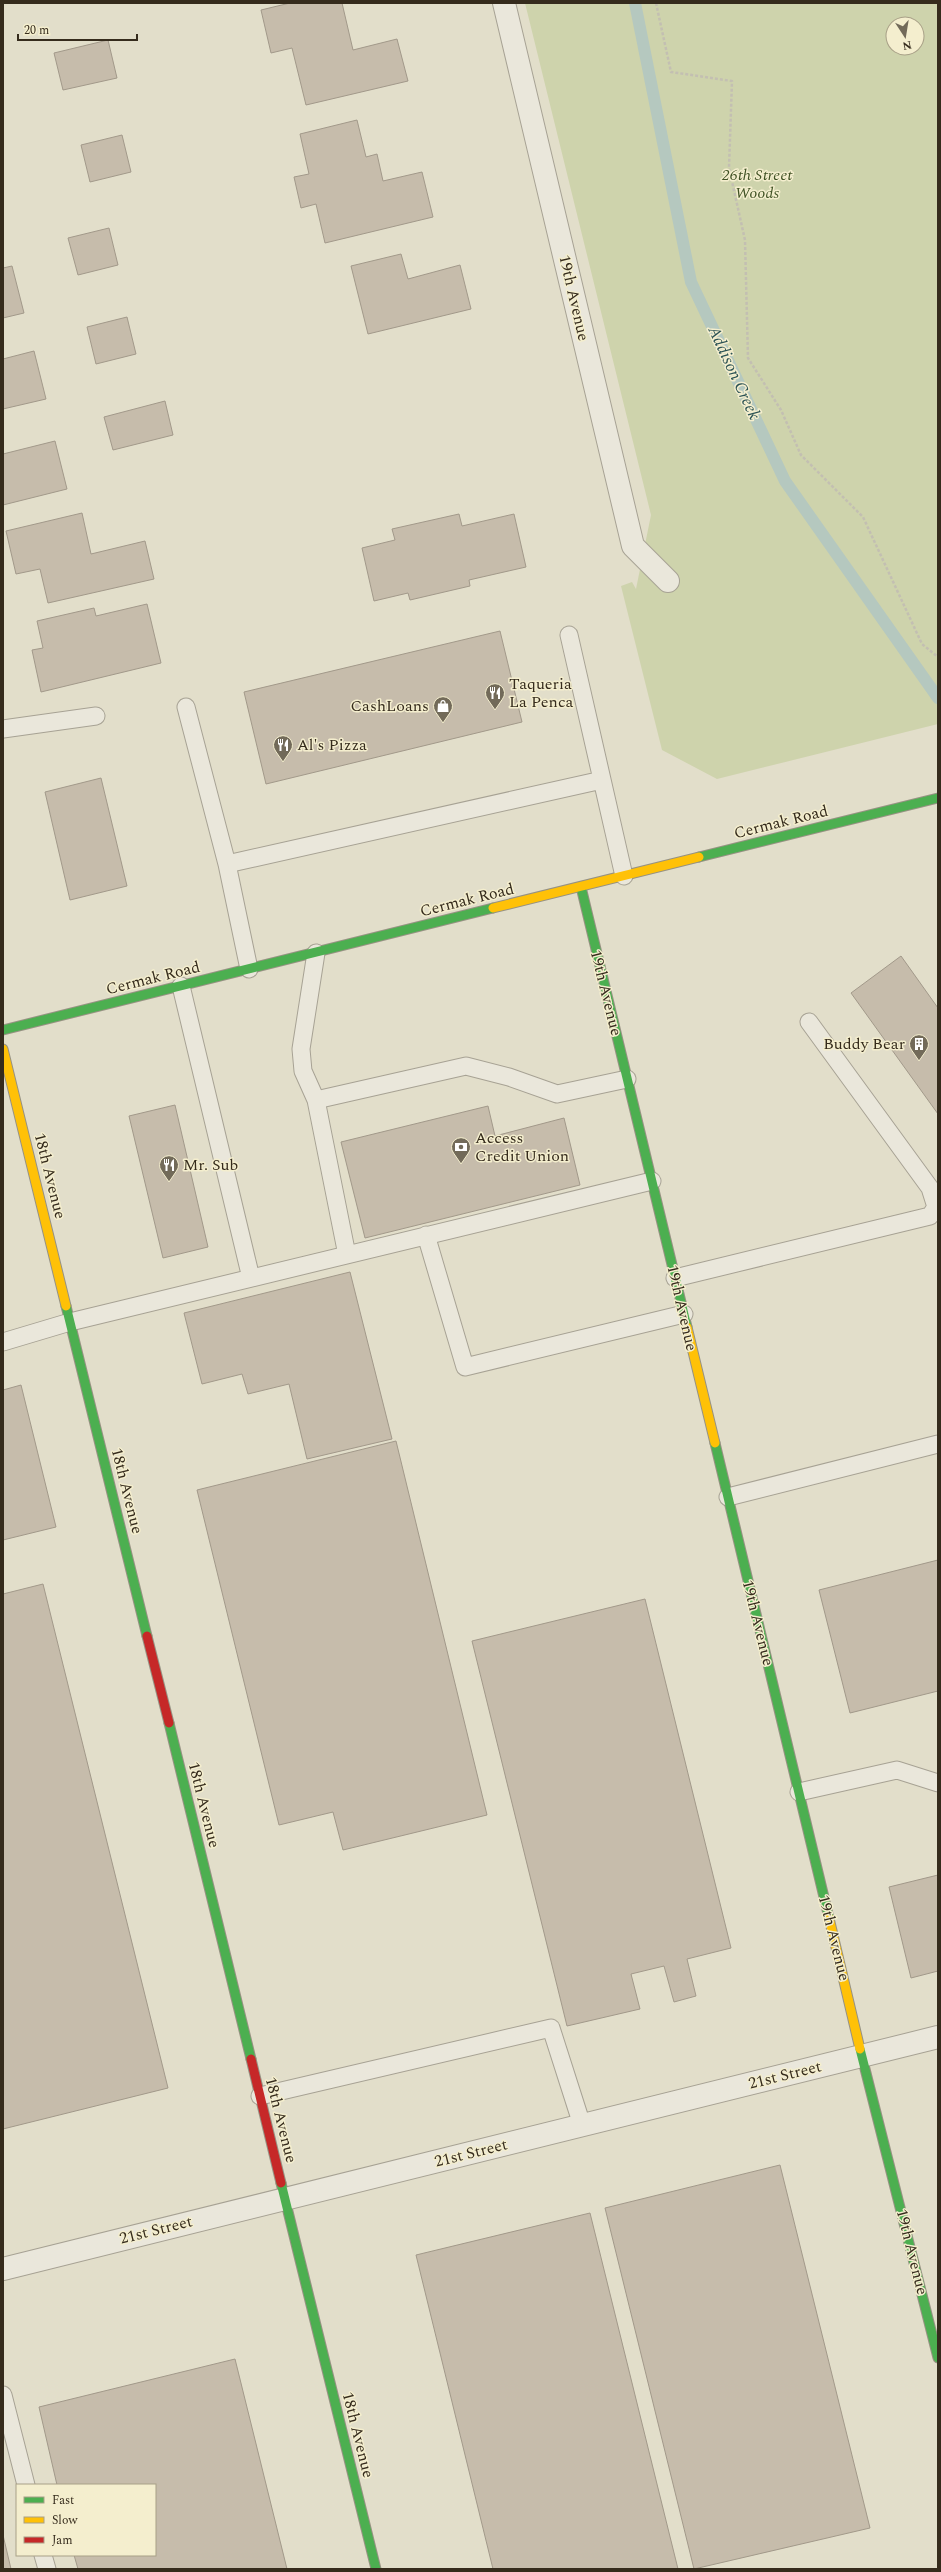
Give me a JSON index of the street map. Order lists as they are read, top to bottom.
{
  "streets": {
    "street": [
      "19th Avenue",
      "Cermak Road",
      "18th Avenue",
      "21st Street"
    ]
  },
  "crossings": [
    ["19th Avenue", "Cermak Road"],
    ["19th Avenue", "21st Street"],
    ["18th Avenue", "21st Street"]
  ],
  "water": ["Addison Creek"],
  "parks": ["26th Street Woods"],
  "places": {
    "restaurant": ["Taqueria La Penca", "Al's Pizza", "Mr. Sub"],
    "shop": ["CashLoans"],
    "building": ["Buddy Bear"],
    "bank": ["Access Credit Union"]
  },
  "legend": ["Fast", "Slow", "Jam"],
  "scale_bar": "20 m",
  "north": "bottom"
}
